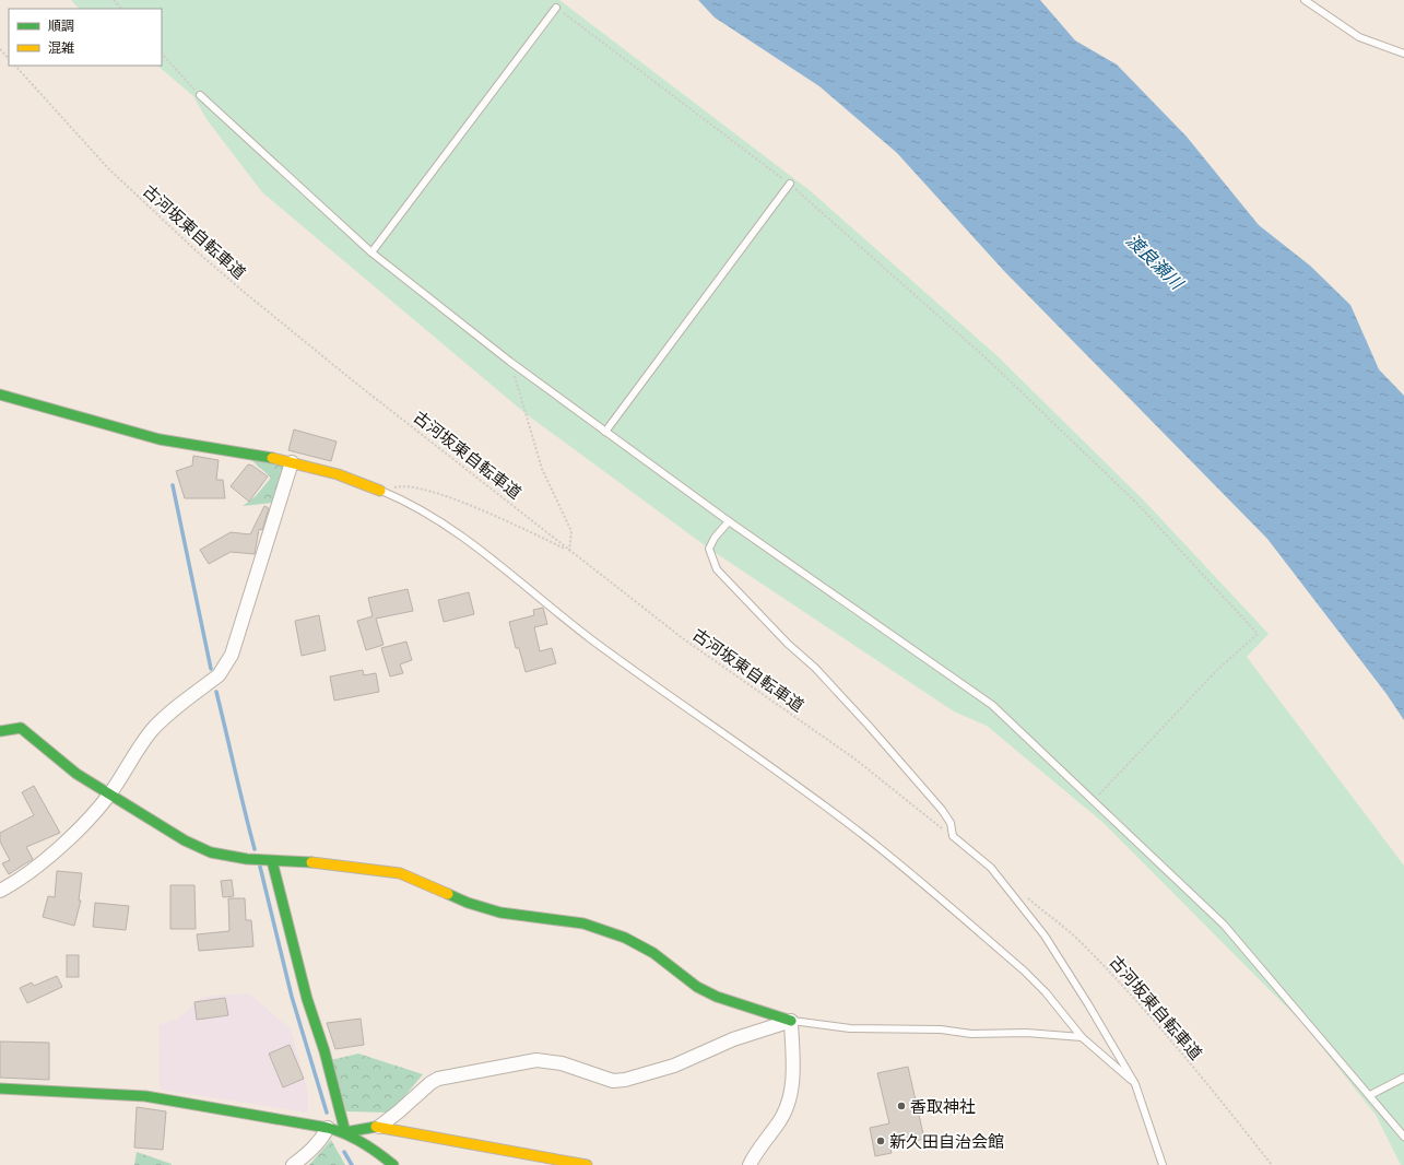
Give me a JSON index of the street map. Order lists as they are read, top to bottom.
{
  "streets": {
    "path": ["古河坂東自転車道"]
  },
  "water": ["渡良瀬川"],
  "places": ["香取神社", "新久田自治会館"],
  "legend": ["順調", "混雑"]
}
